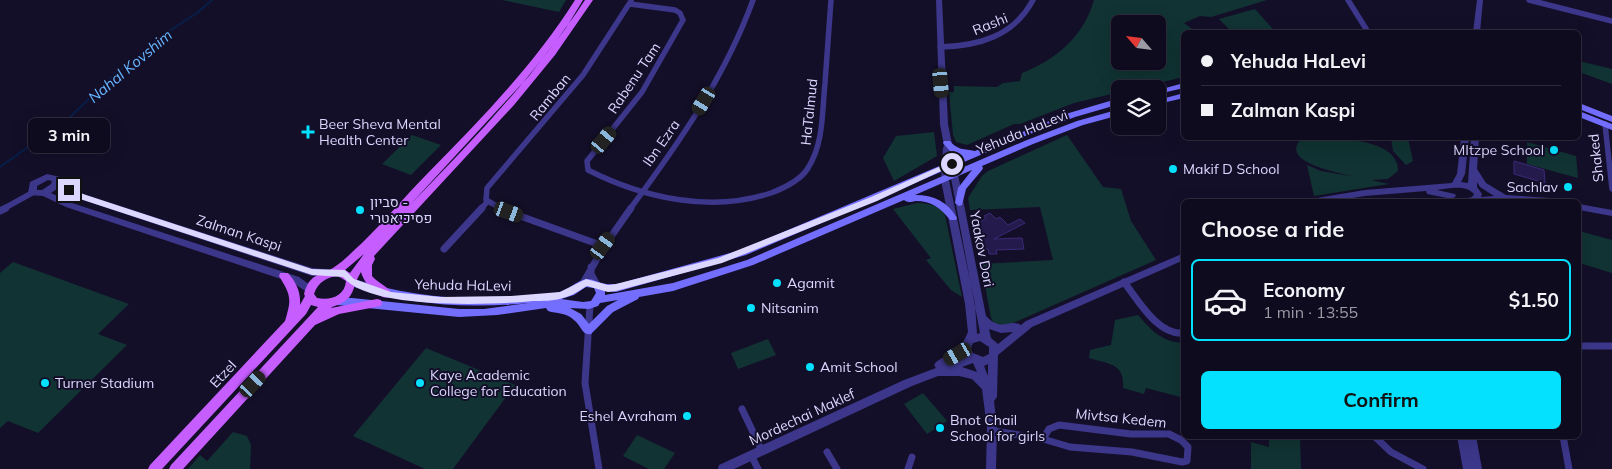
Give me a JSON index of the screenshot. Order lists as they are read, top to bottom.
{
  "streets": {
    "main road": ["Yehuda HaLevi", "Etzel"],
    "street": [
      "Rashi",
      "Rabenu Tam",
      "Ramban",
      "HaTalmud",
      "Ibn Ezra",
      "Shaked",
      "Zalman Kaspi",
      "Yaakov Dori",
      "Mordechai Maklef",
      "Mivtsa Kedem"
    ]
  },
  "crossings": [
    ["Rabenu Tam", "Ramban"],
    ["Rabenu Tam", "HaTalmud"],
    ["Rabenu Tam", "Ibn Ezra"],
    ["HaTalmud", "Ibn Ezra"],
    ["Yehuda HaLevi", "Ibn Ezra"],
    ["Yehuda HaLevi", "Zalman Kaspi"],
    ["Yehuda HaLevi", "Yaakov Dori"],
    ["Yehuda HaLevi", "Etzel"],
    ["Zalman Kaspi", "Etzel"],
    ["Yaakov Dori", "Mordechai Maklef"]
  ],
  "water": ["Nahal Kovshim"],
  "places": {
    "health": ["Beer Sheva Mental Health Center"],
    "other": [
      "MItzpe School",
      "Makif D School",
      "Sachlav",
      "סביון - פסיכיאטרי",
      "Agamit",
      "Nitsanim",
      "Amit School",
      "Turner Stadium",
      "Kaye Academic College for Education",
      "Eshel Avraham",
      "Bnot Chail School for girls"
    ]
  },
  "north": "top left",
  "page": {
    "banner": ["Yehuda HaLevi", "Zalman Kaspi"],
    "bubble": "3 min",
    "heading": "Choose a ride",
    "list": [
      {
        "name": "Economy",
        "note": "1 min · 13:55",
        "value": "$1.50"
      }
    ],
    "buttons": "Confirm"
  }
}
